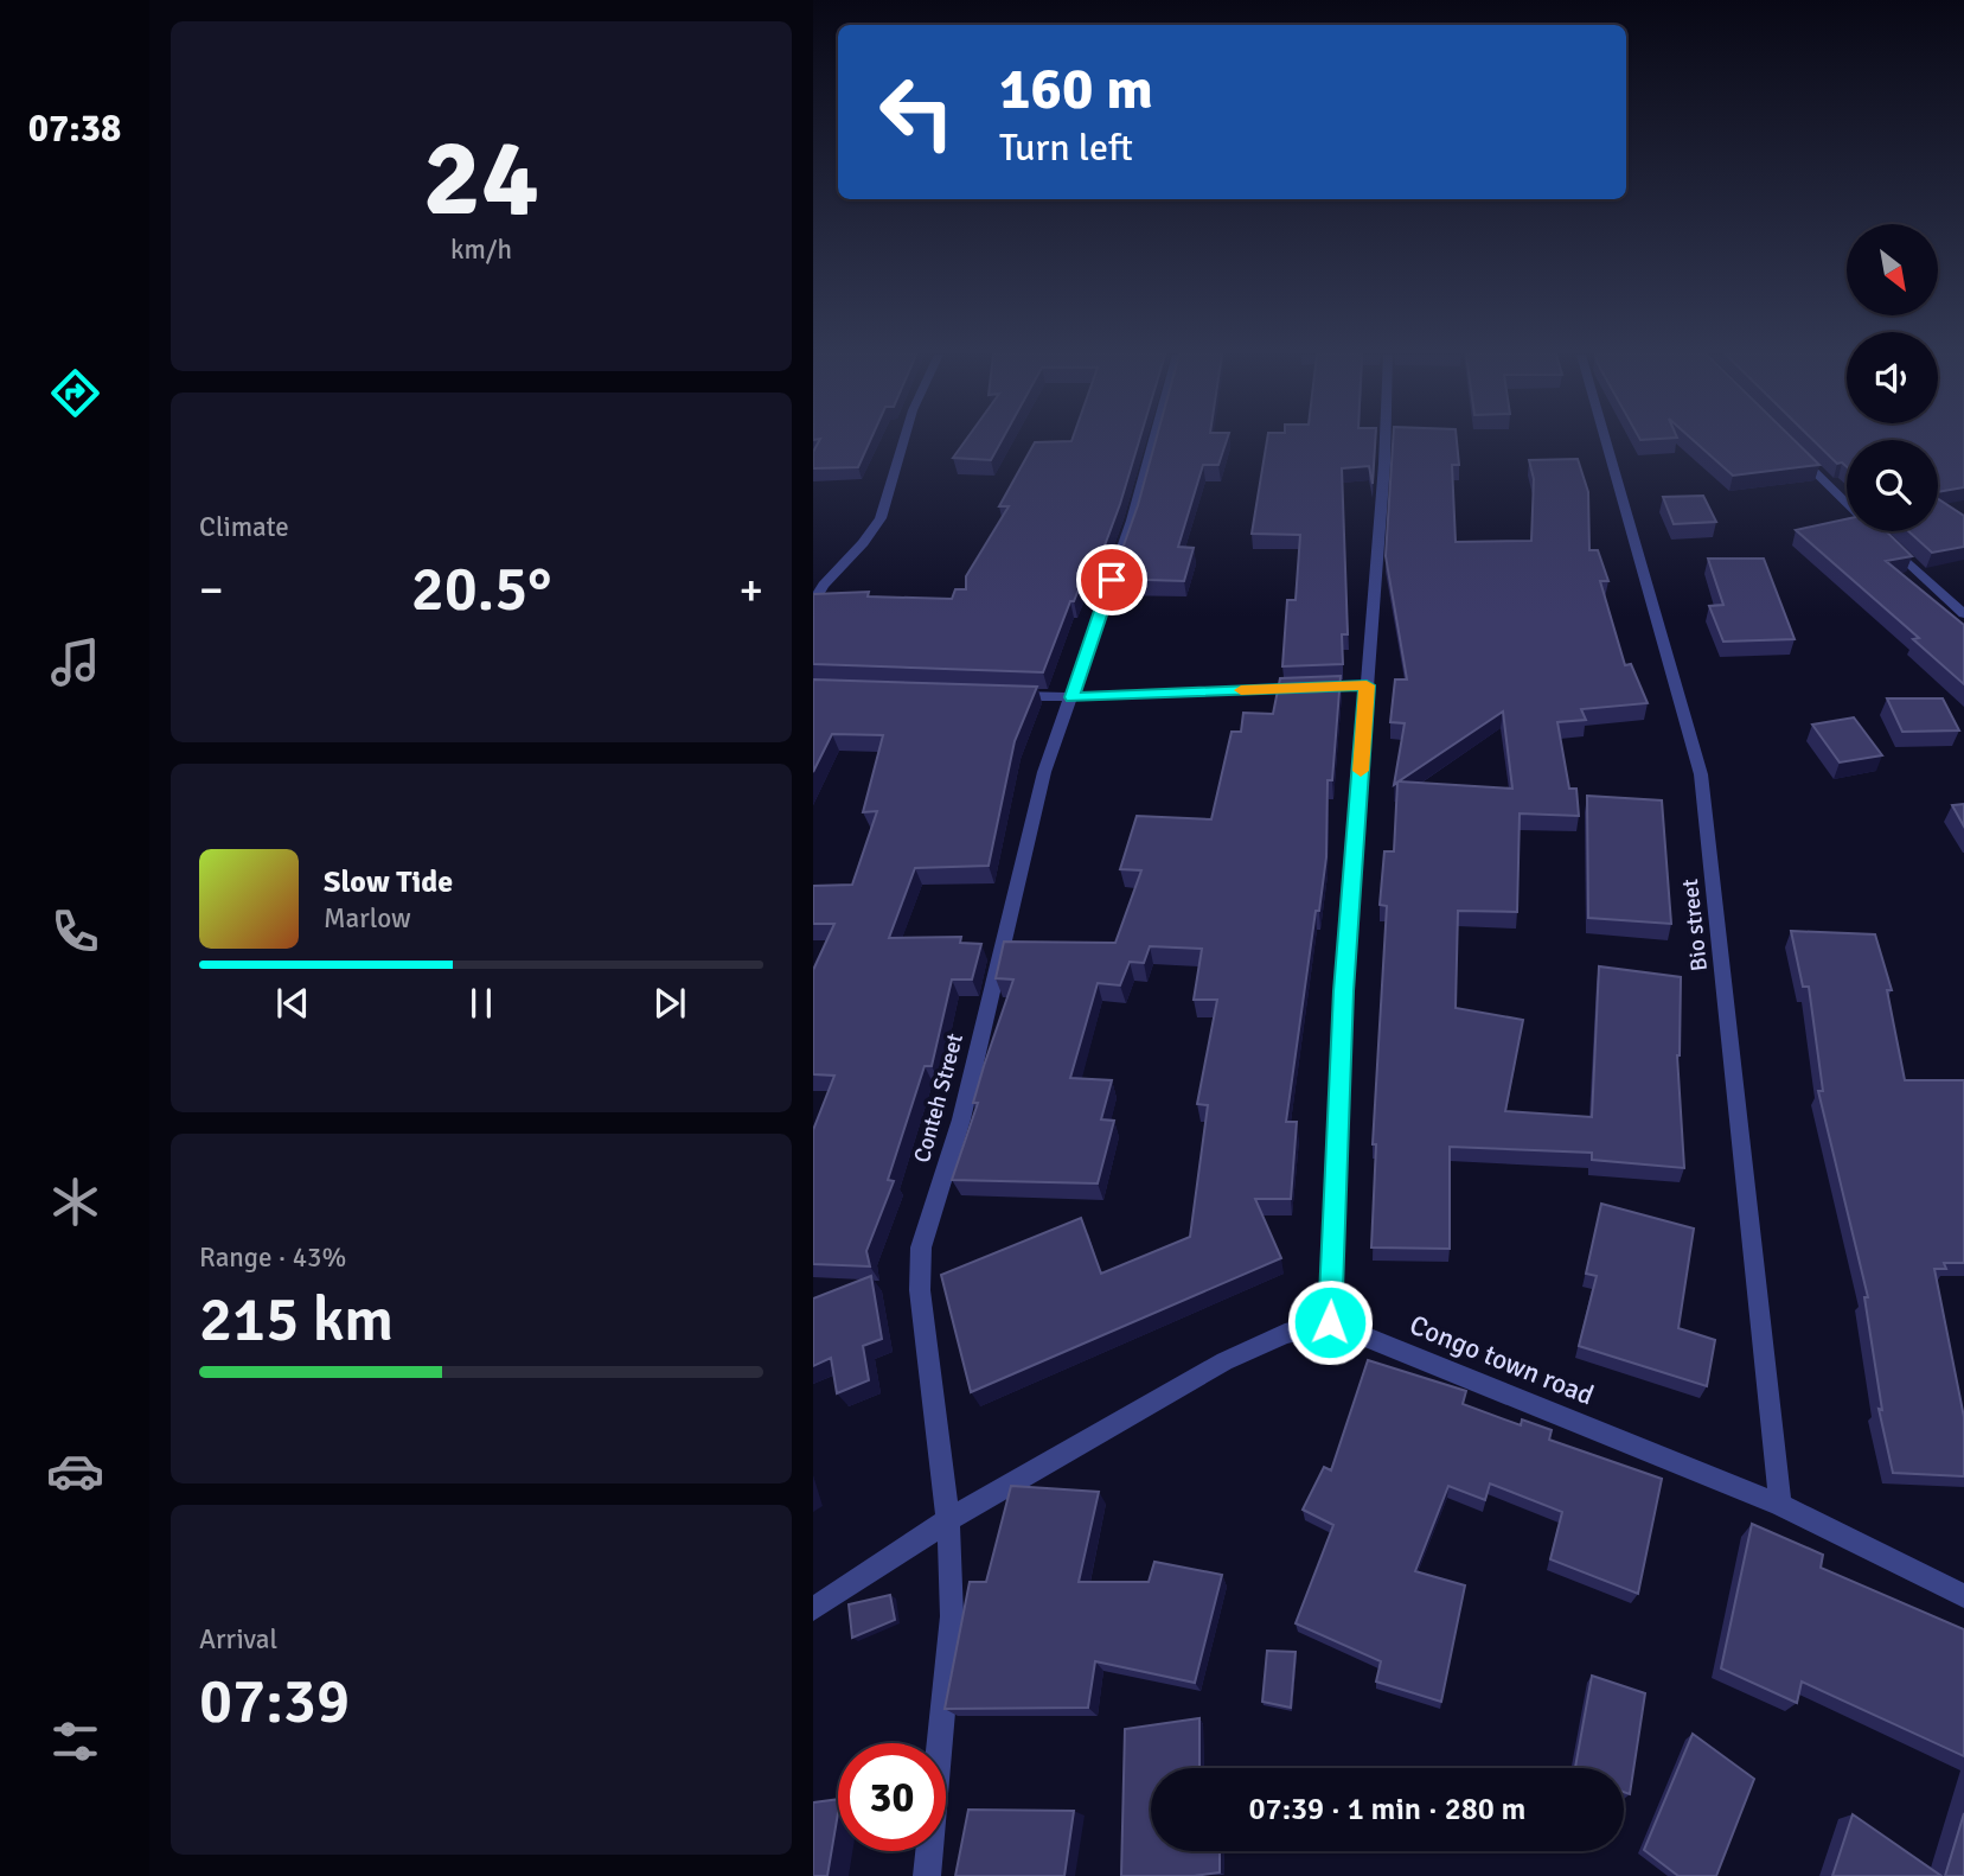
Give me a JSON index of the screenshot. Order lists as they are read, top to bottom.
{
  "streets": {
    "street": ["Bio street", "Conteh Street", "Congo town road"]
  },
  "crossings": [
    ["Bio street", "Congo town road"]
  ],
  "north": "bottom right",
  "page": {
    "tabs": "07:38",
    "tile": [
      ["24", "km/h"],
      "Climate",
      ["Range · 43%", "215 km"],
      ["Arrival", "07:39"]
    ],
    "turn": ["160 m", "Turn left"],
    "heat": ["−", "20.5°", "+"],
    "song": ["Slow Tide", "Marlow"],
    "limit": "30",
    "trip": "07:39 · 1 min · 280 m"
  }
}
